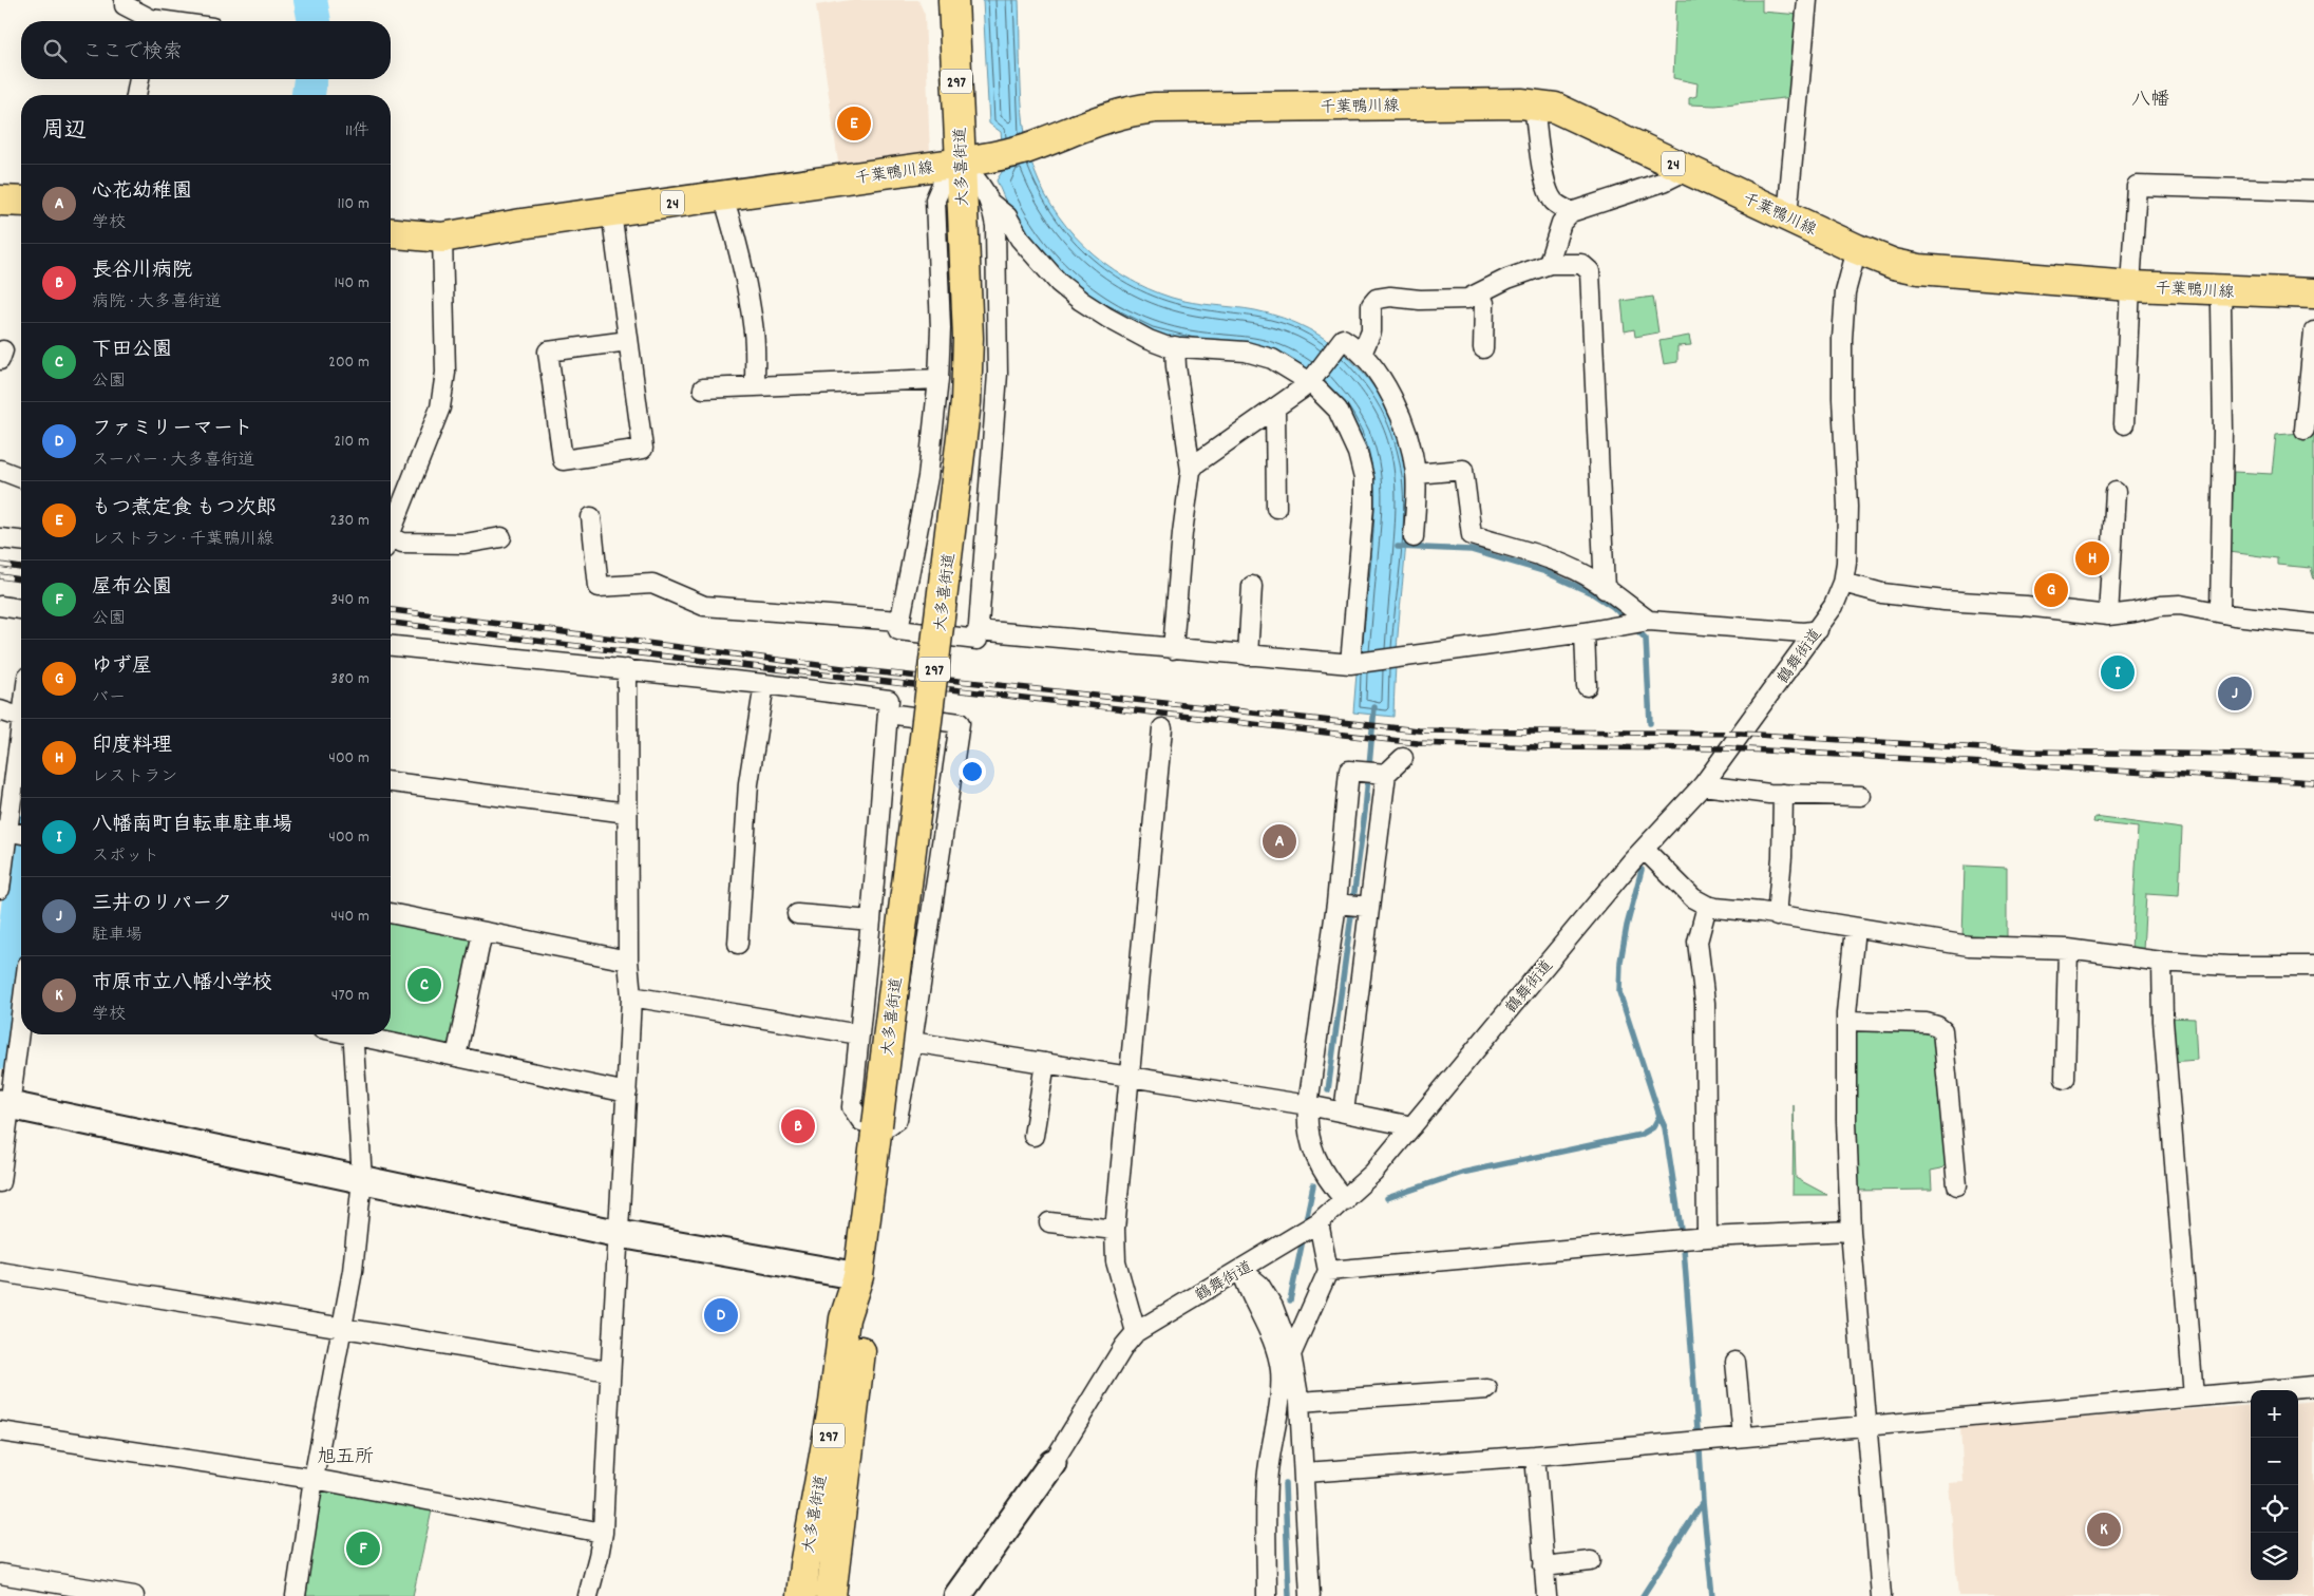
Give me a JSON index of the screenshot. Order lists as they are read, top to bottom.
{
  "streets": {
    "main road": [
      "297",
      "千葉鴨川線",
      "24",
      "大多喜街道"
    ],
    "street": ["鶴舞街道"]
  },
  "crossings": [
    ["千葉鴨川線", "大多喜街道"],
    ["千葉鴨川線", "鶴舞街道"]
  ],
  "districts": ["八幡", "旭五所"],
  "page": {
    "search": "ここで検索",
    "heading": ["周辺", "11件"],
    "pins": [
      "E",
      "H",
      "G",
      "I",
      "J",
      "A",
      "C",
      "B",
      "D",
      "K",
      "F"
    ],
    "list": [
      {
        "mark": "A",
        "name": "心花幼稚園",
        "note": "学校",
        "value": "110 m"
      },
      {
        "mark": "B",
        "name": "長谷川病院",
        "note": "病院 · 大多喜街道",
        "value": "140 m"
      },
      {
        "mark": "C",
        "name": "下田公園",
        "note": "公園",
        "value": "200 m"
      },
      {
        "mark": "D",
        "name": "ファミリーマート",
        "note": "スーパー · 大多喜街道",
        "value": "210 m"
      },
      {
        "mark": "E",
        "name": "もつ煮定食 もつ次郎",
        "note": "レストラン · 千葉鴨川線",
        "value": "230 m"
      },
      {
        "mark": "F",
        "name": "屋布公園",
        "note": "公園",
        "value": "340 m"
      },
      {
        "mark": "G",
        "name": "ゆず屋",
        "note": "バー",
        "value": "380 m"
      },
      {
        "mark": "H",
        "name": "印度料理",
        "note": "レストラン",
        "value": "400 m"
      },
      {
        "mark": "I",
        "name": "八幡南町自転車駐車場",
        "note": "スポット",
        "value": "400 m"
      },
      {
        "mark": "J",
        "name": "三井のリパーク",
        "note": "駐車場",
        "value": "440 m"
      },
      {
        "mark": "K",
        "name": "市原市立八幡小学校",
        "note": "学校",
        "value": "470 m"
      }
    ],
    "map_buttons": ["+", "−"]
  }
}
